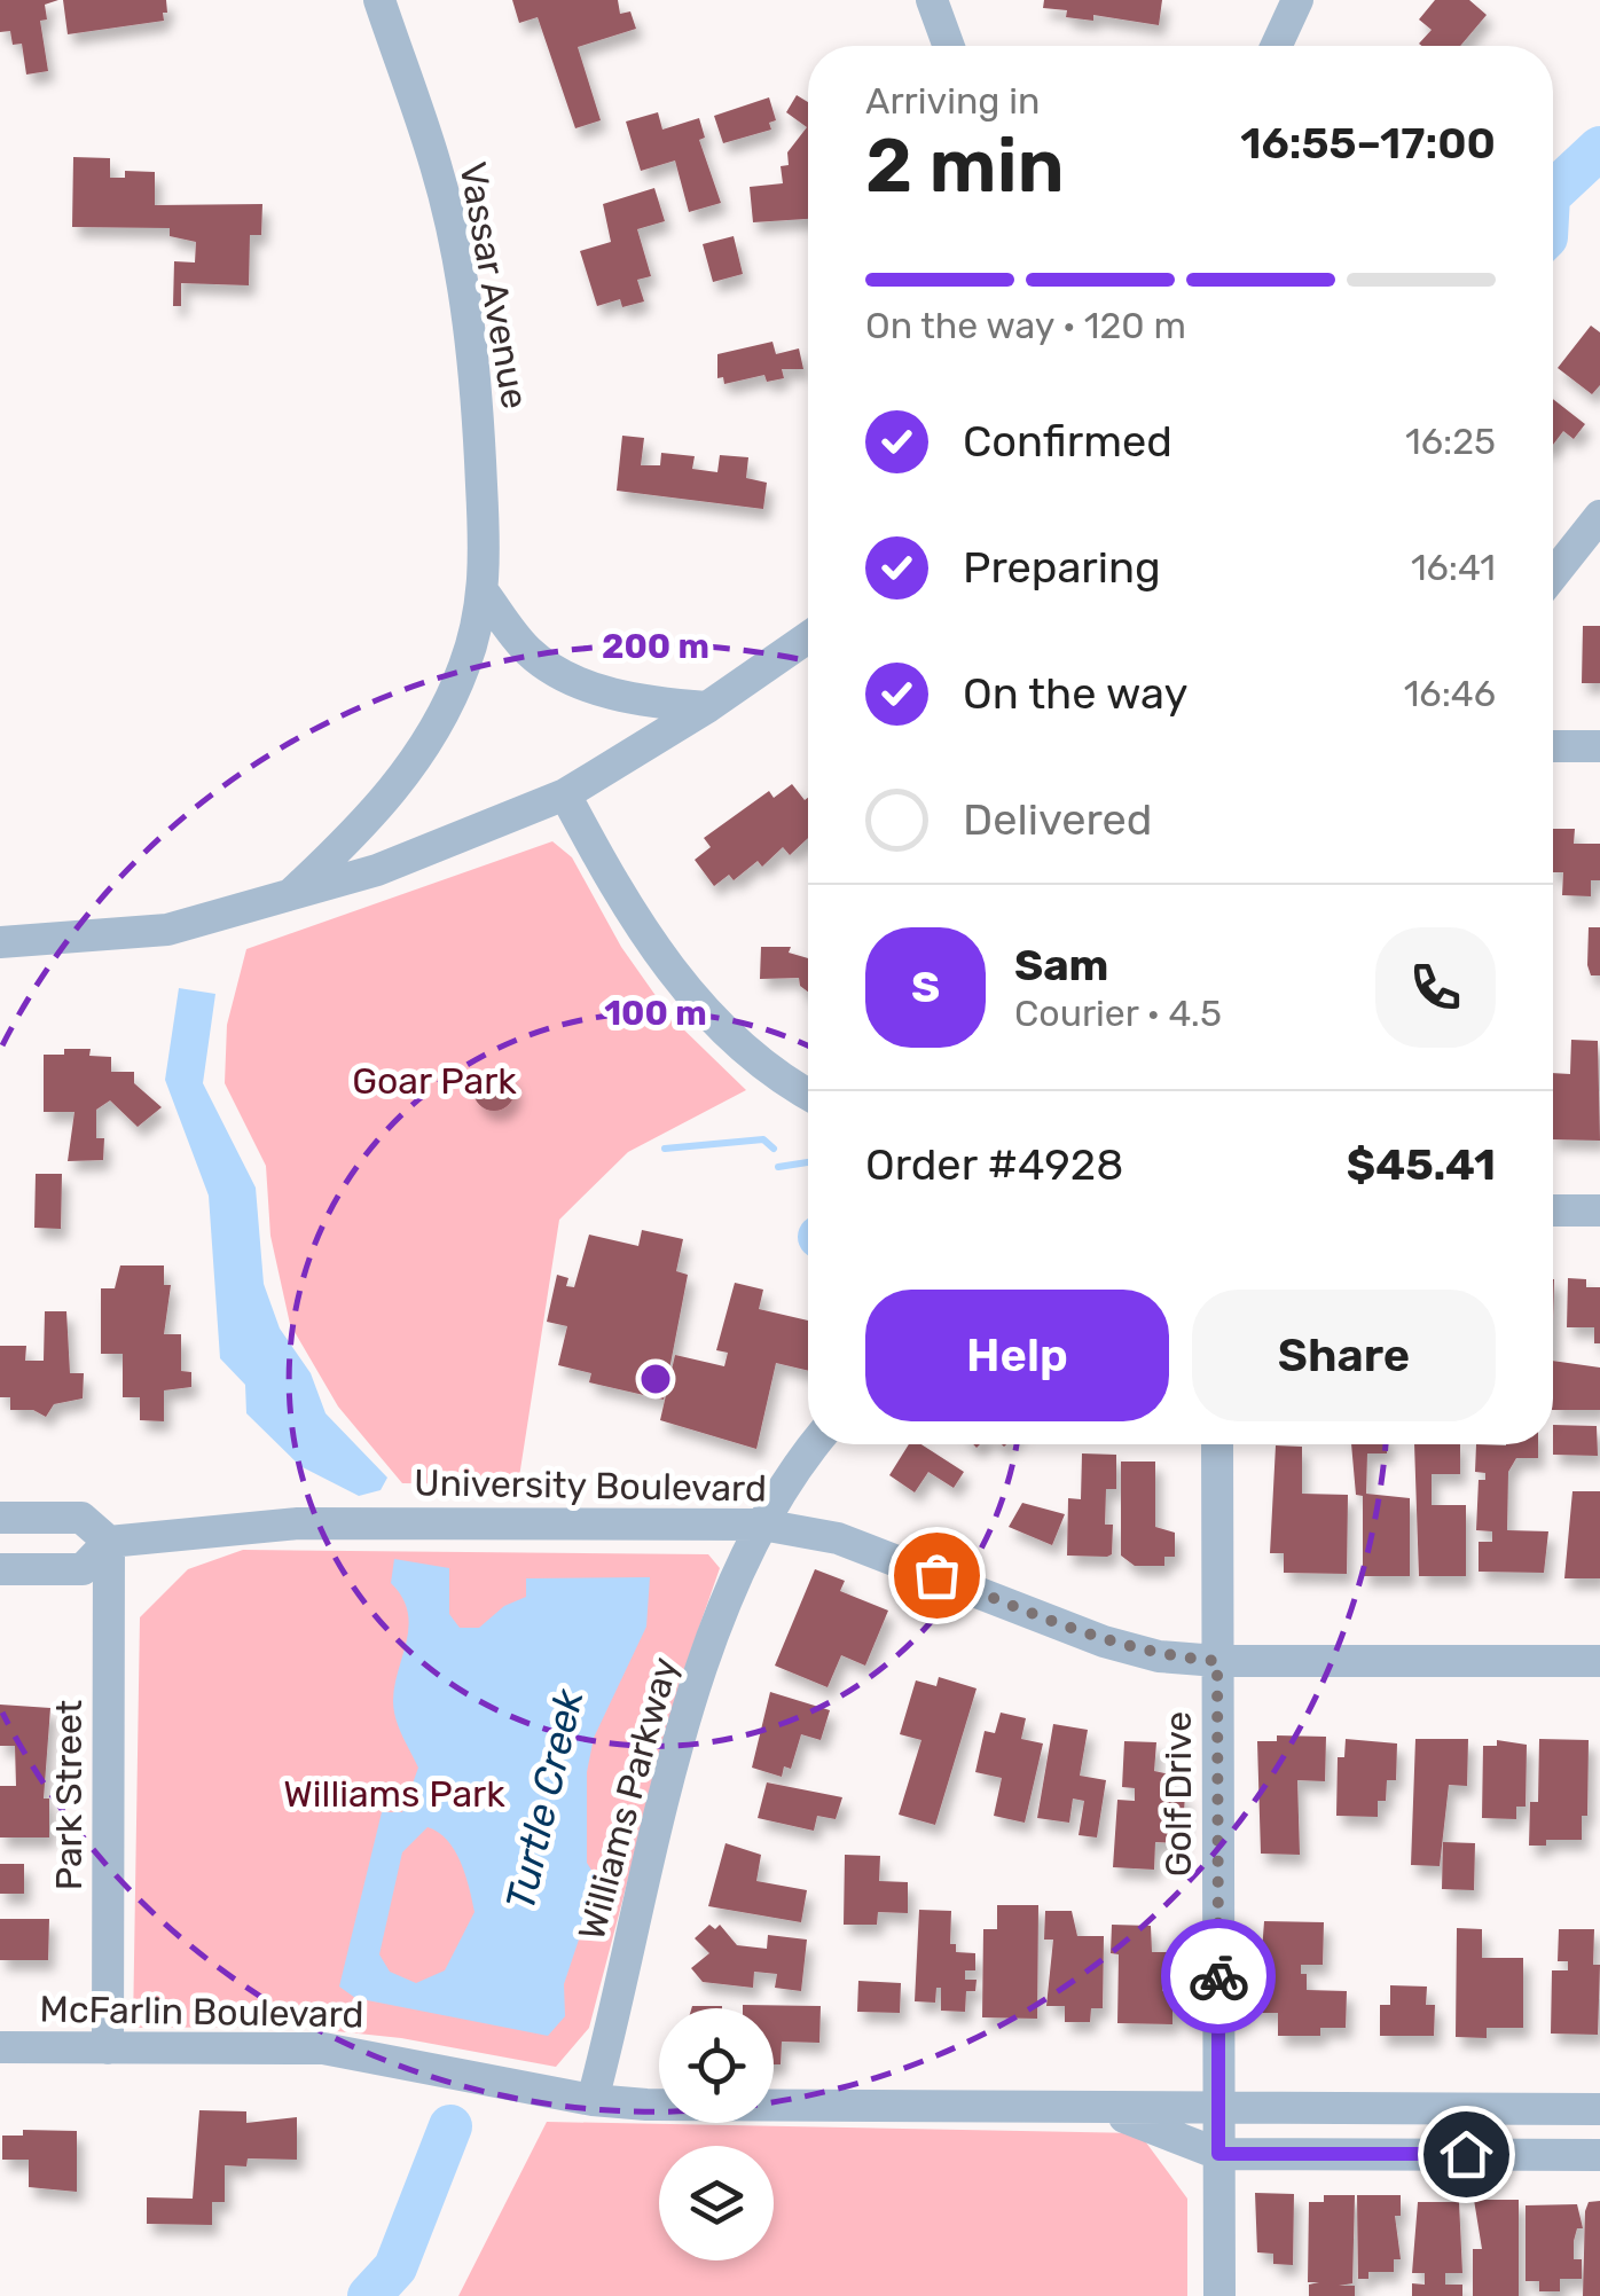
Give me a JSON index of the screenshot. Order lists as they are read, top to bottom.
{
  "streets": {
    "street": [
      "Vassar Avenue",
      "University Boulevard",
      "Golf Drive",
      "Park Street",
      "Williams Parkway",
      "McFarlin Boulevard"
    ]
  },
  "crossings": [
    ["University Boulevard", "Golf Drive"],
    ["University Boulevard", "Park Street"],
    ["University Boulevard", "Williams Parkway"],
    ["Golf Drive", "McFarlin Boulevard"],
    ["Park Street", "McFarlin Boulevard"],
    ["Williams Parkway", "McFarlin Boulevard"]
  ],
  "water": ["Turtle Creek"],
  "parks": ["Goar Park", "Williams Park"],
  "page": {
    "heading": ["2 min", "Arriving in", "16:55–17:00"],
    "panel": [
      "Sam",
      "Courier · 4.5",
      "Order #4928",
      "$45.41"
    ],
    "bar": "On the way · 120 m",
    "list": [
      ["Confirmed", "16:25"],
      ["Preparing", "16:41"],
      ["On the way", "16:46"],
      "Delivered"
    ],
    "round": "S",
    "buttons": ["Help", "Share"]
  },
  "rings": ["200 m", "100 m"]
}
